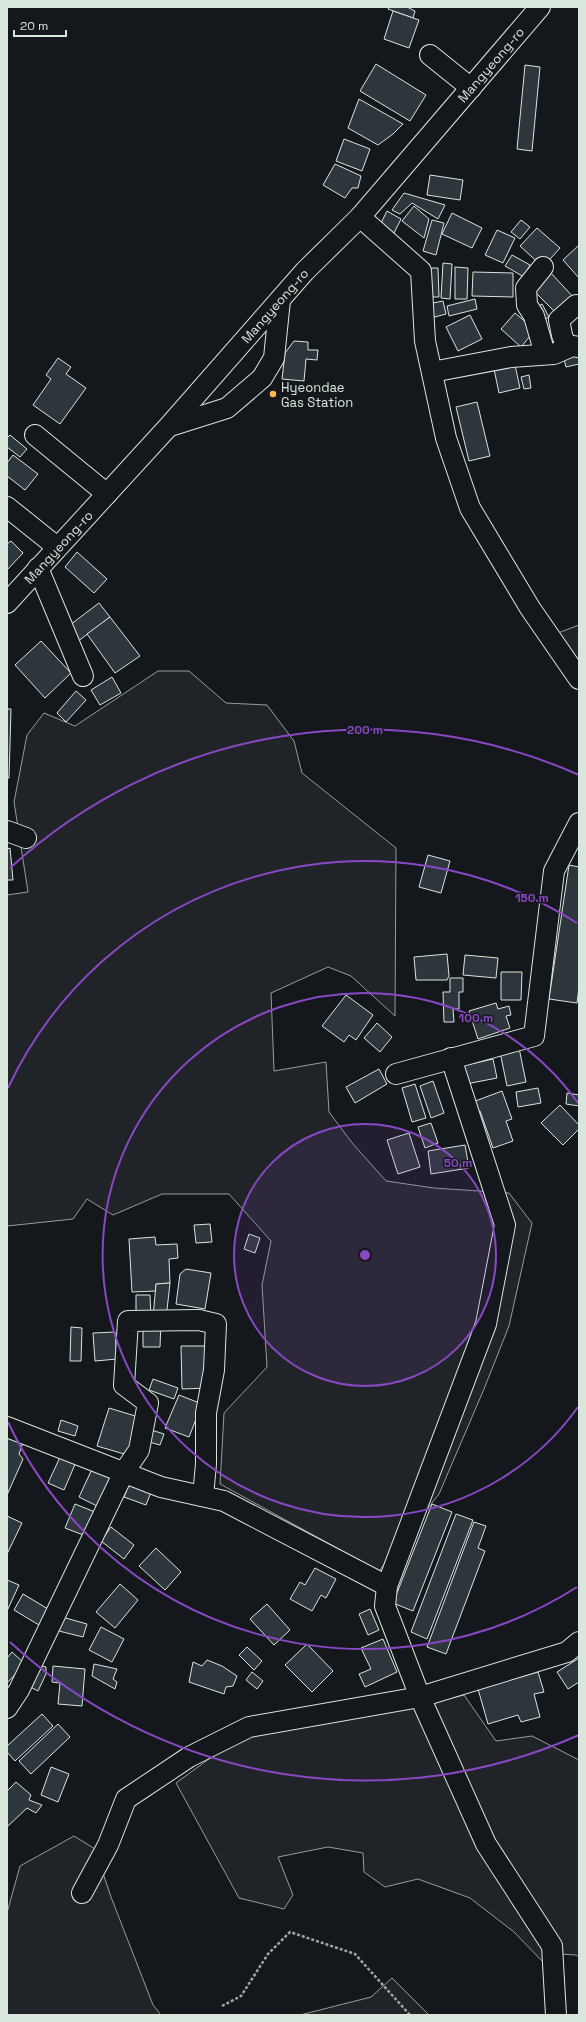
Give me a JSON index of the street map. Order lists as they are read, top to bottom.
{
  "streets": {
    "street": ["Mangyeong-ro"]
  },
  "places": ["Hyeondae Gas Station"],
  "scale_bar": "20 m",
  "rings": [
    "200 m",
    "150 m",
    "100 m",
    "50 m"
  ]
}
